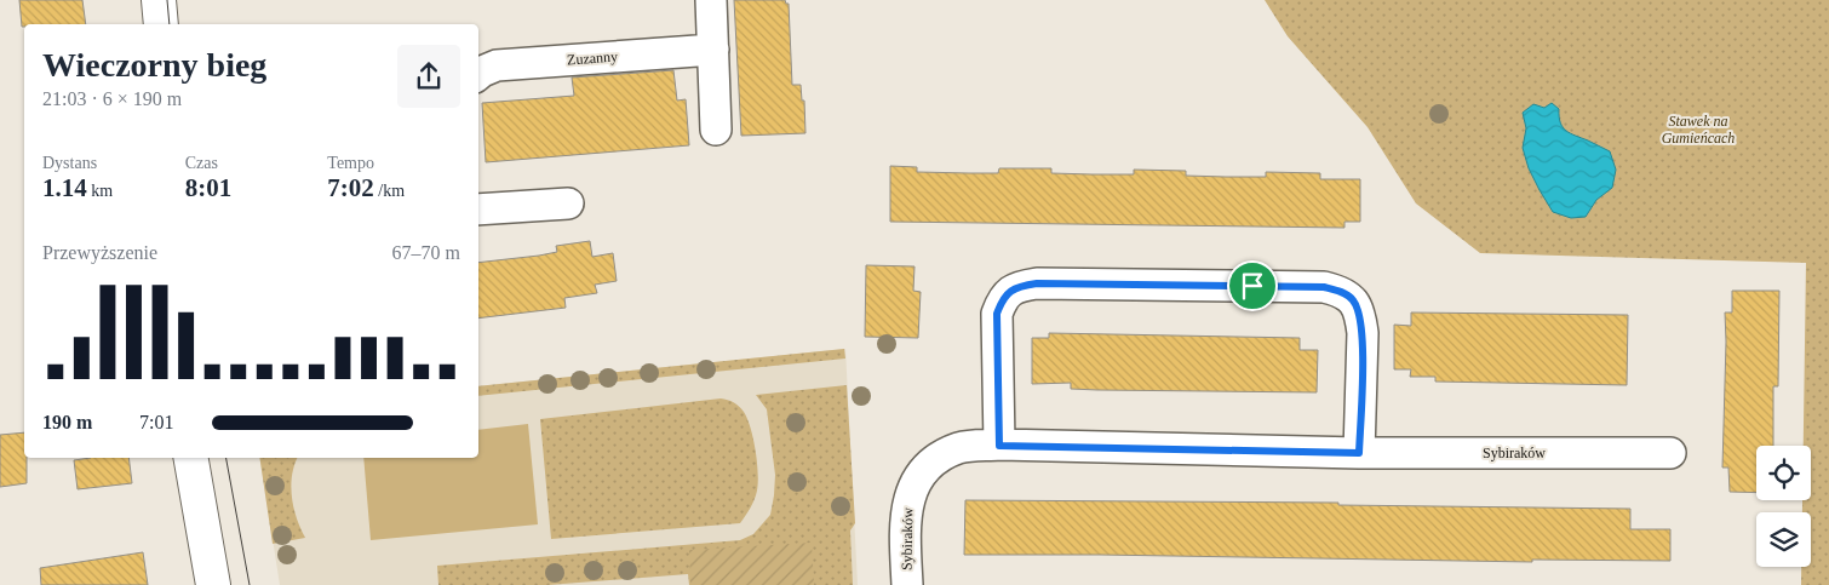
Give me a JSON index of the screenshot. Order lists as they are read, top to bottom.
{
  "streets": {
    "street": ["Zuzanny", "Sybiraków"]
  },
  "parks": ["Stawek na Gumieńcach"],
  "page": {
    "heading": ["Wieczorny bieg", "21:03 · 6 × 190 m"],
    "stats": [
      ["Dystans", "1.14 km"],
      ["Czas", "8:01"],
      ["Tempo", "7:02 /km"]
    ],
    "chart": ["Przewyższenie", "67–70 m"],
    "list": [
      {
        "name": "190 m",
        "note": "7:01"
      }
    ]
  }
}
